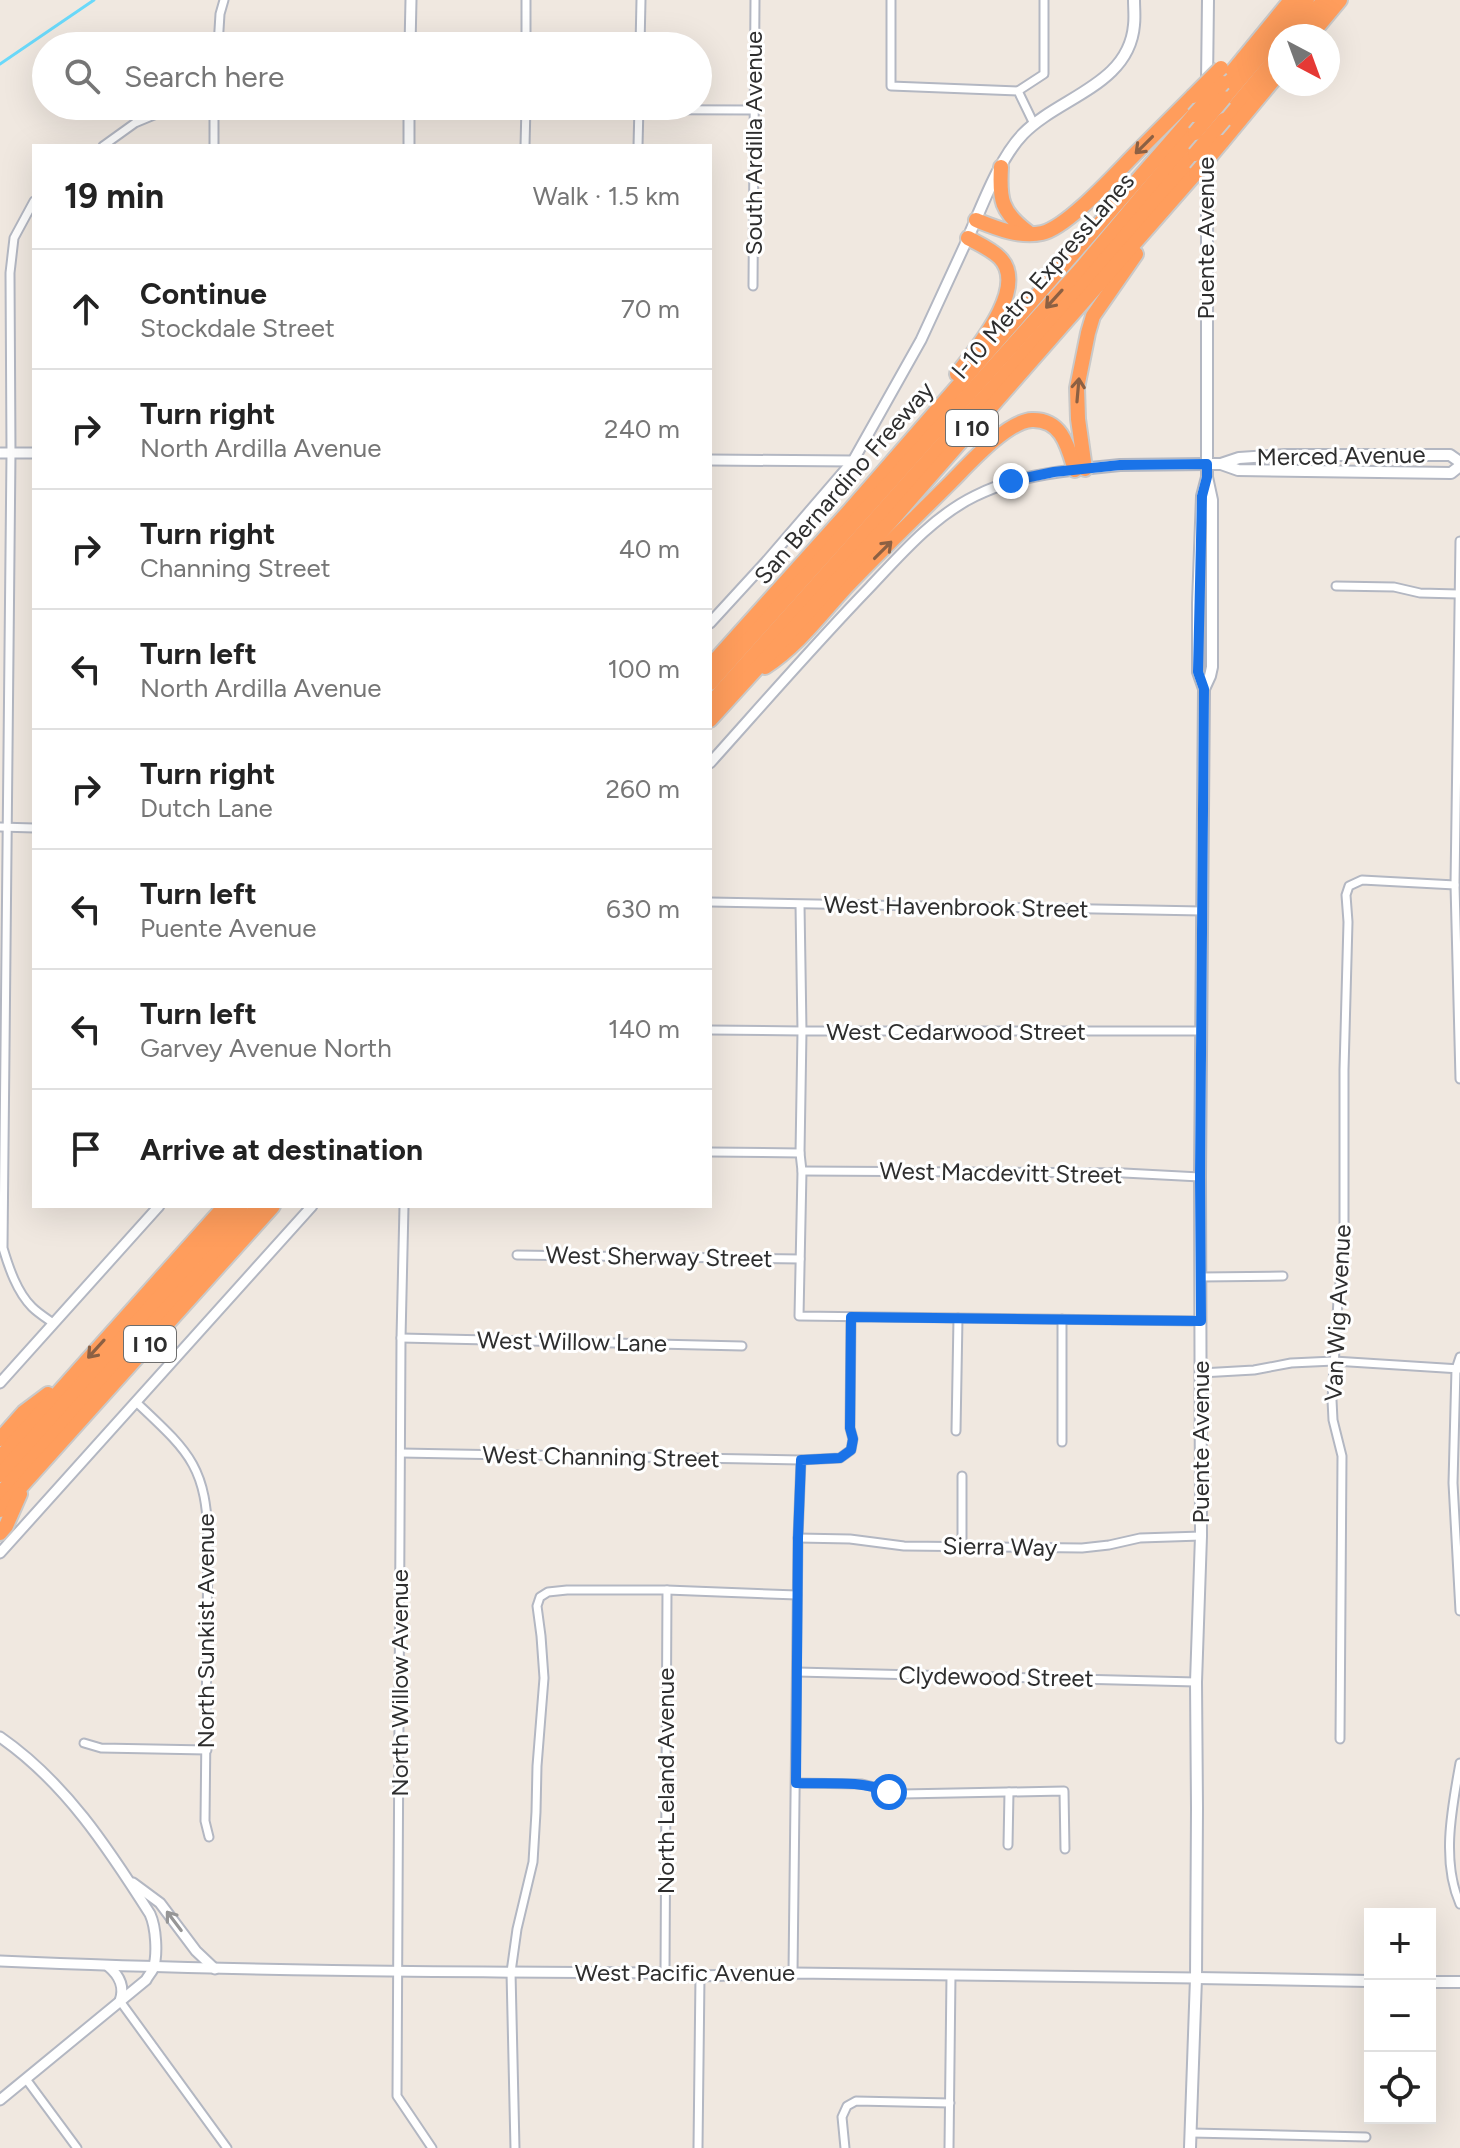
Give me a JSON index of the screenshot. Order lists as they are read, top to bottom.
{
  "streets": {
    "highway": ["I-10 Metro ExpressLanes", "I 10", "San Bernardino Freeway"],
    "main road": ["Puente Avenue", "Merced Avenue", "West Pacific Avenue"],
    "street": [
      "South Ardilla Avenue",
      "West Havenbrook Street",
      "West Cedarwood Street",
      "West Macdevitt Street",
      "West Sherway Street",
      "Van Wig Avenue",
      "West Willow Lane",
      "West Channing Street",
      "Sierra Way",
      "North Sunkist Avenue",
      "Clydewood Street",
      "North Willow Avenue",
      "North Leland Avenue"
    ]
  },
  "crossings": [
    ["Puente Avenue", "Merced Avenue"],
    ["Puente Avenue", "West Havenbrook Street"],
    ["Puente Avenue", "West Cedarwood Street"],
    ["Puente Avenue", "West Macdevitt Street"],
    ["Puente Avenue", "Sierra Way"],
    ["Puente Avenue", "Clydewood Street"],
    ["Puente Avenue", "West Pacific Avenue"],
    ["I-10 Metro ExpressLanes", "San Bernardino Freeway"],
    ["West Willow Lane", "North Willow Avenue"],
    ["West Channing Street", "North Willow Avenue"],
    ["North Willow Avenue", "West Pacific Avenue"],
    ["North Leland Avenue", "West Pacific Avenue"]
  ],
  "north": "bottom right",
  "page": {
    "search": "Search here",
    "heading": ["19 min", "Walk · 1.5 km"],
    "list": [
      ["Continue", "Stockdale Street", "70 m"],
      ["Turn right", "North Ardilla Avenue", "240 m"],
      ["Turn right", "Channing Street", "40 m"],
      ["Turn left", "North Ardilla Avenue", "100 m"],
      ["Turn right", "Dutch Lane", "260 m"],
      ["Turn left", "Puente Avenue", "630 m"],
      ["Turn left", "Garvey Avenue North", "140 m"],
      "Arrive at destination"
    ],
    "map_buttons": ["+", "−"]
  }
}
